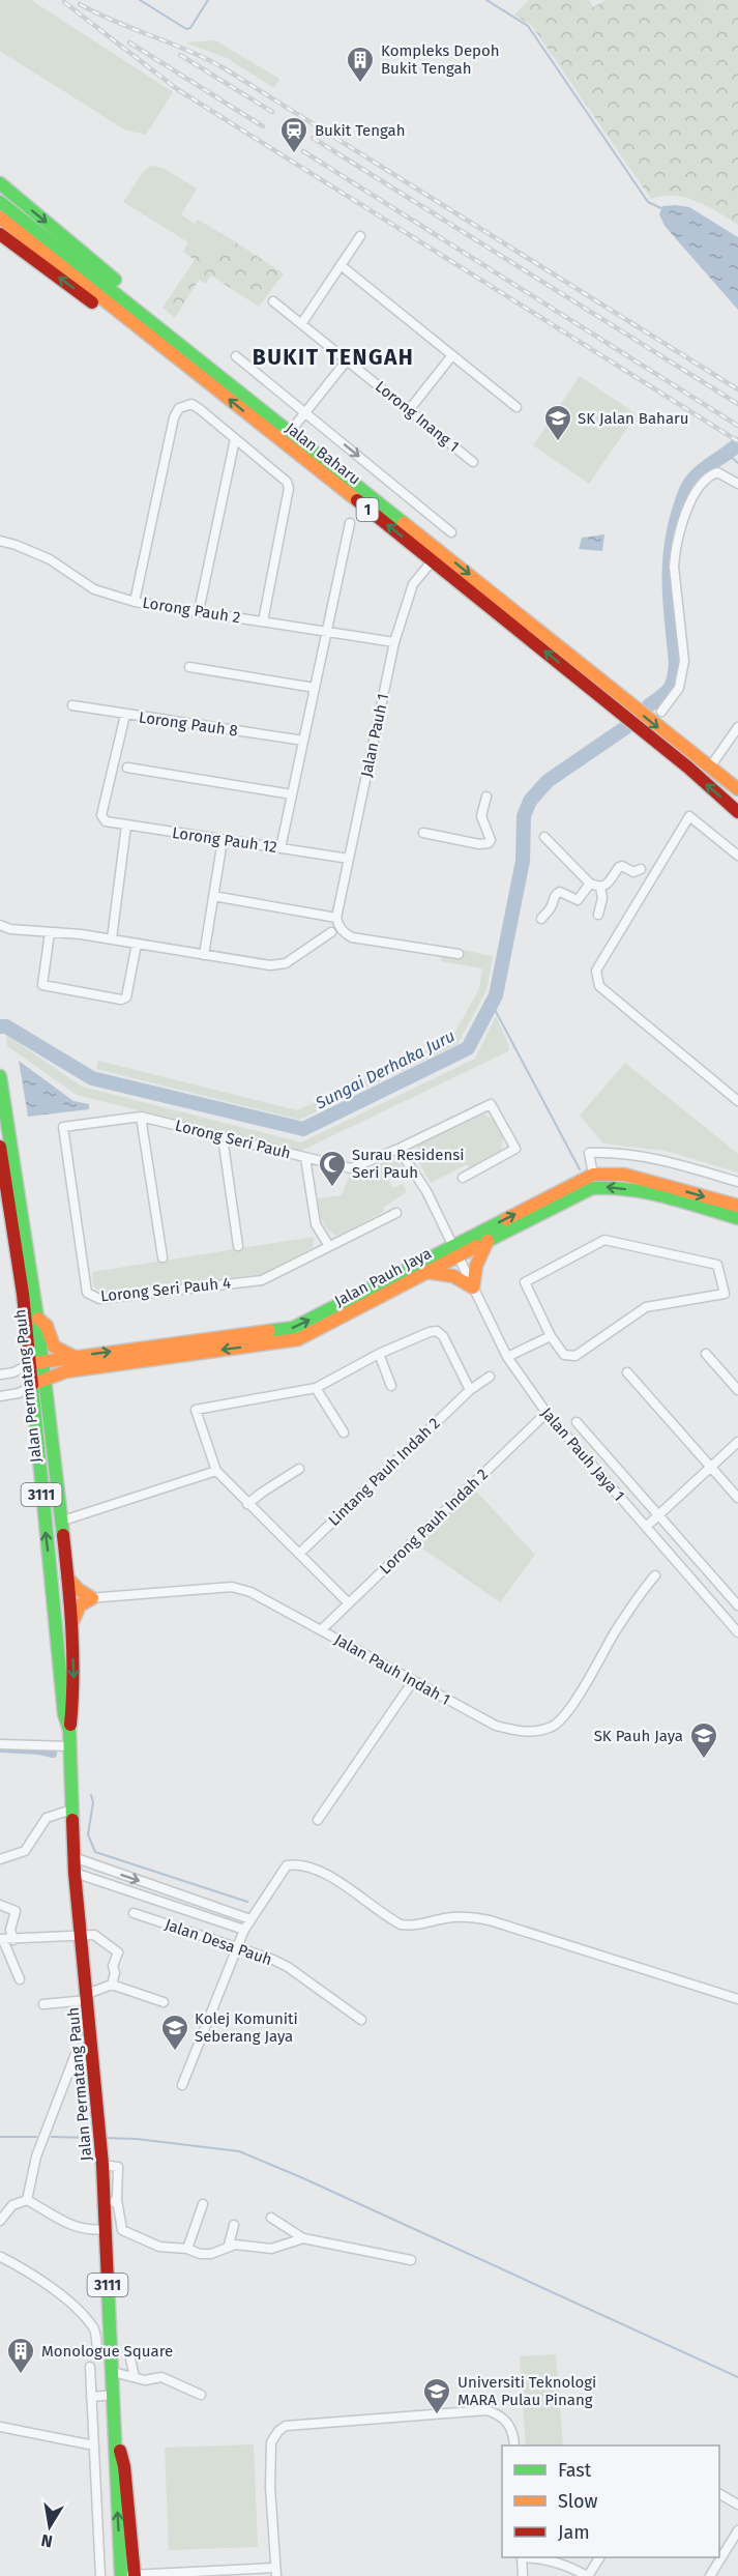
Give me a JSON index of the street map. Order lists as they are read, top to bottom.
{
  "streets": {
    "main road": [
      "Jalan Baharu",
      "1",
      "Jalan Pauh Jaya",
      "Jalan Permatang Pauh",
      "3111"
    ],
    "street": [
      "Lorong Inang 1",
      "Lorong Pauh 2",
      "Lorong Pauh 8",
      "Jalan Pauh 1",
      "Lorong Pauh 12",
      "Lorong Seri Pauh",
      "Lorong Seri Pauh 4",
      "Jalan Pauh Jaya 1",
      "Lintang Pauh Indah 2",
      "Lorong Pauh Indah 2",
      "Jalan Pauh Indah 1",
      "Jalan Desa Pauh"
    ]
  },
  "crossings": [
    ["Jalan Baharu", "1"],
    ["Jalan Baharu", "Jalan Pauh 1"],
    ["Lorong Pauh 2", "Jalan Pauh 1"],
    ["Lorong Pauh 8", "Lorong Pauh 12"],
    ["Jalan Pauh 1", "Lorong Pauh 12"],
    ["Lorong Seri Pauh", "Lorong Seri Pauh 4"],
    ["Jalan Pauh Jaya", "Jalan Permatang Pauh"],
    ["Jalan Pauh Jaya", "Jalan Pauh Jaya 1"],
    ["Jalan Permatang Pauh", "Jalan Pauh Indah 1"],
    ["Jalan Pauh Jaya 1", "Lorong Pauh Indah 2"],
    ["Lorong Pauh Indah 2", "Jalan Pauh Indah 1"]
  ],
  "districts": ["BUKIT TENGAH"],
  "water": ["Sungai Derhaka Juru"],
  "places": {
    "building": ["Kompleks Depoh Bukit Tengah", "Monologue Square"],
    "station": ["Bukit Tengah"],
    "school or university": [
      "SK Jalan Baharu",
      "SK Pauh Jaya",
      "Kolej Komuniti Seberang Jaya",
      "Universiti Teknologi MARA Pulau Pinang"
    ],
    "mosque": ["Surau Residensi Seri Pauh"]
  },
  "legend": ["Fast", "Slow", "Jam"],
  "north": "bottom"
}
